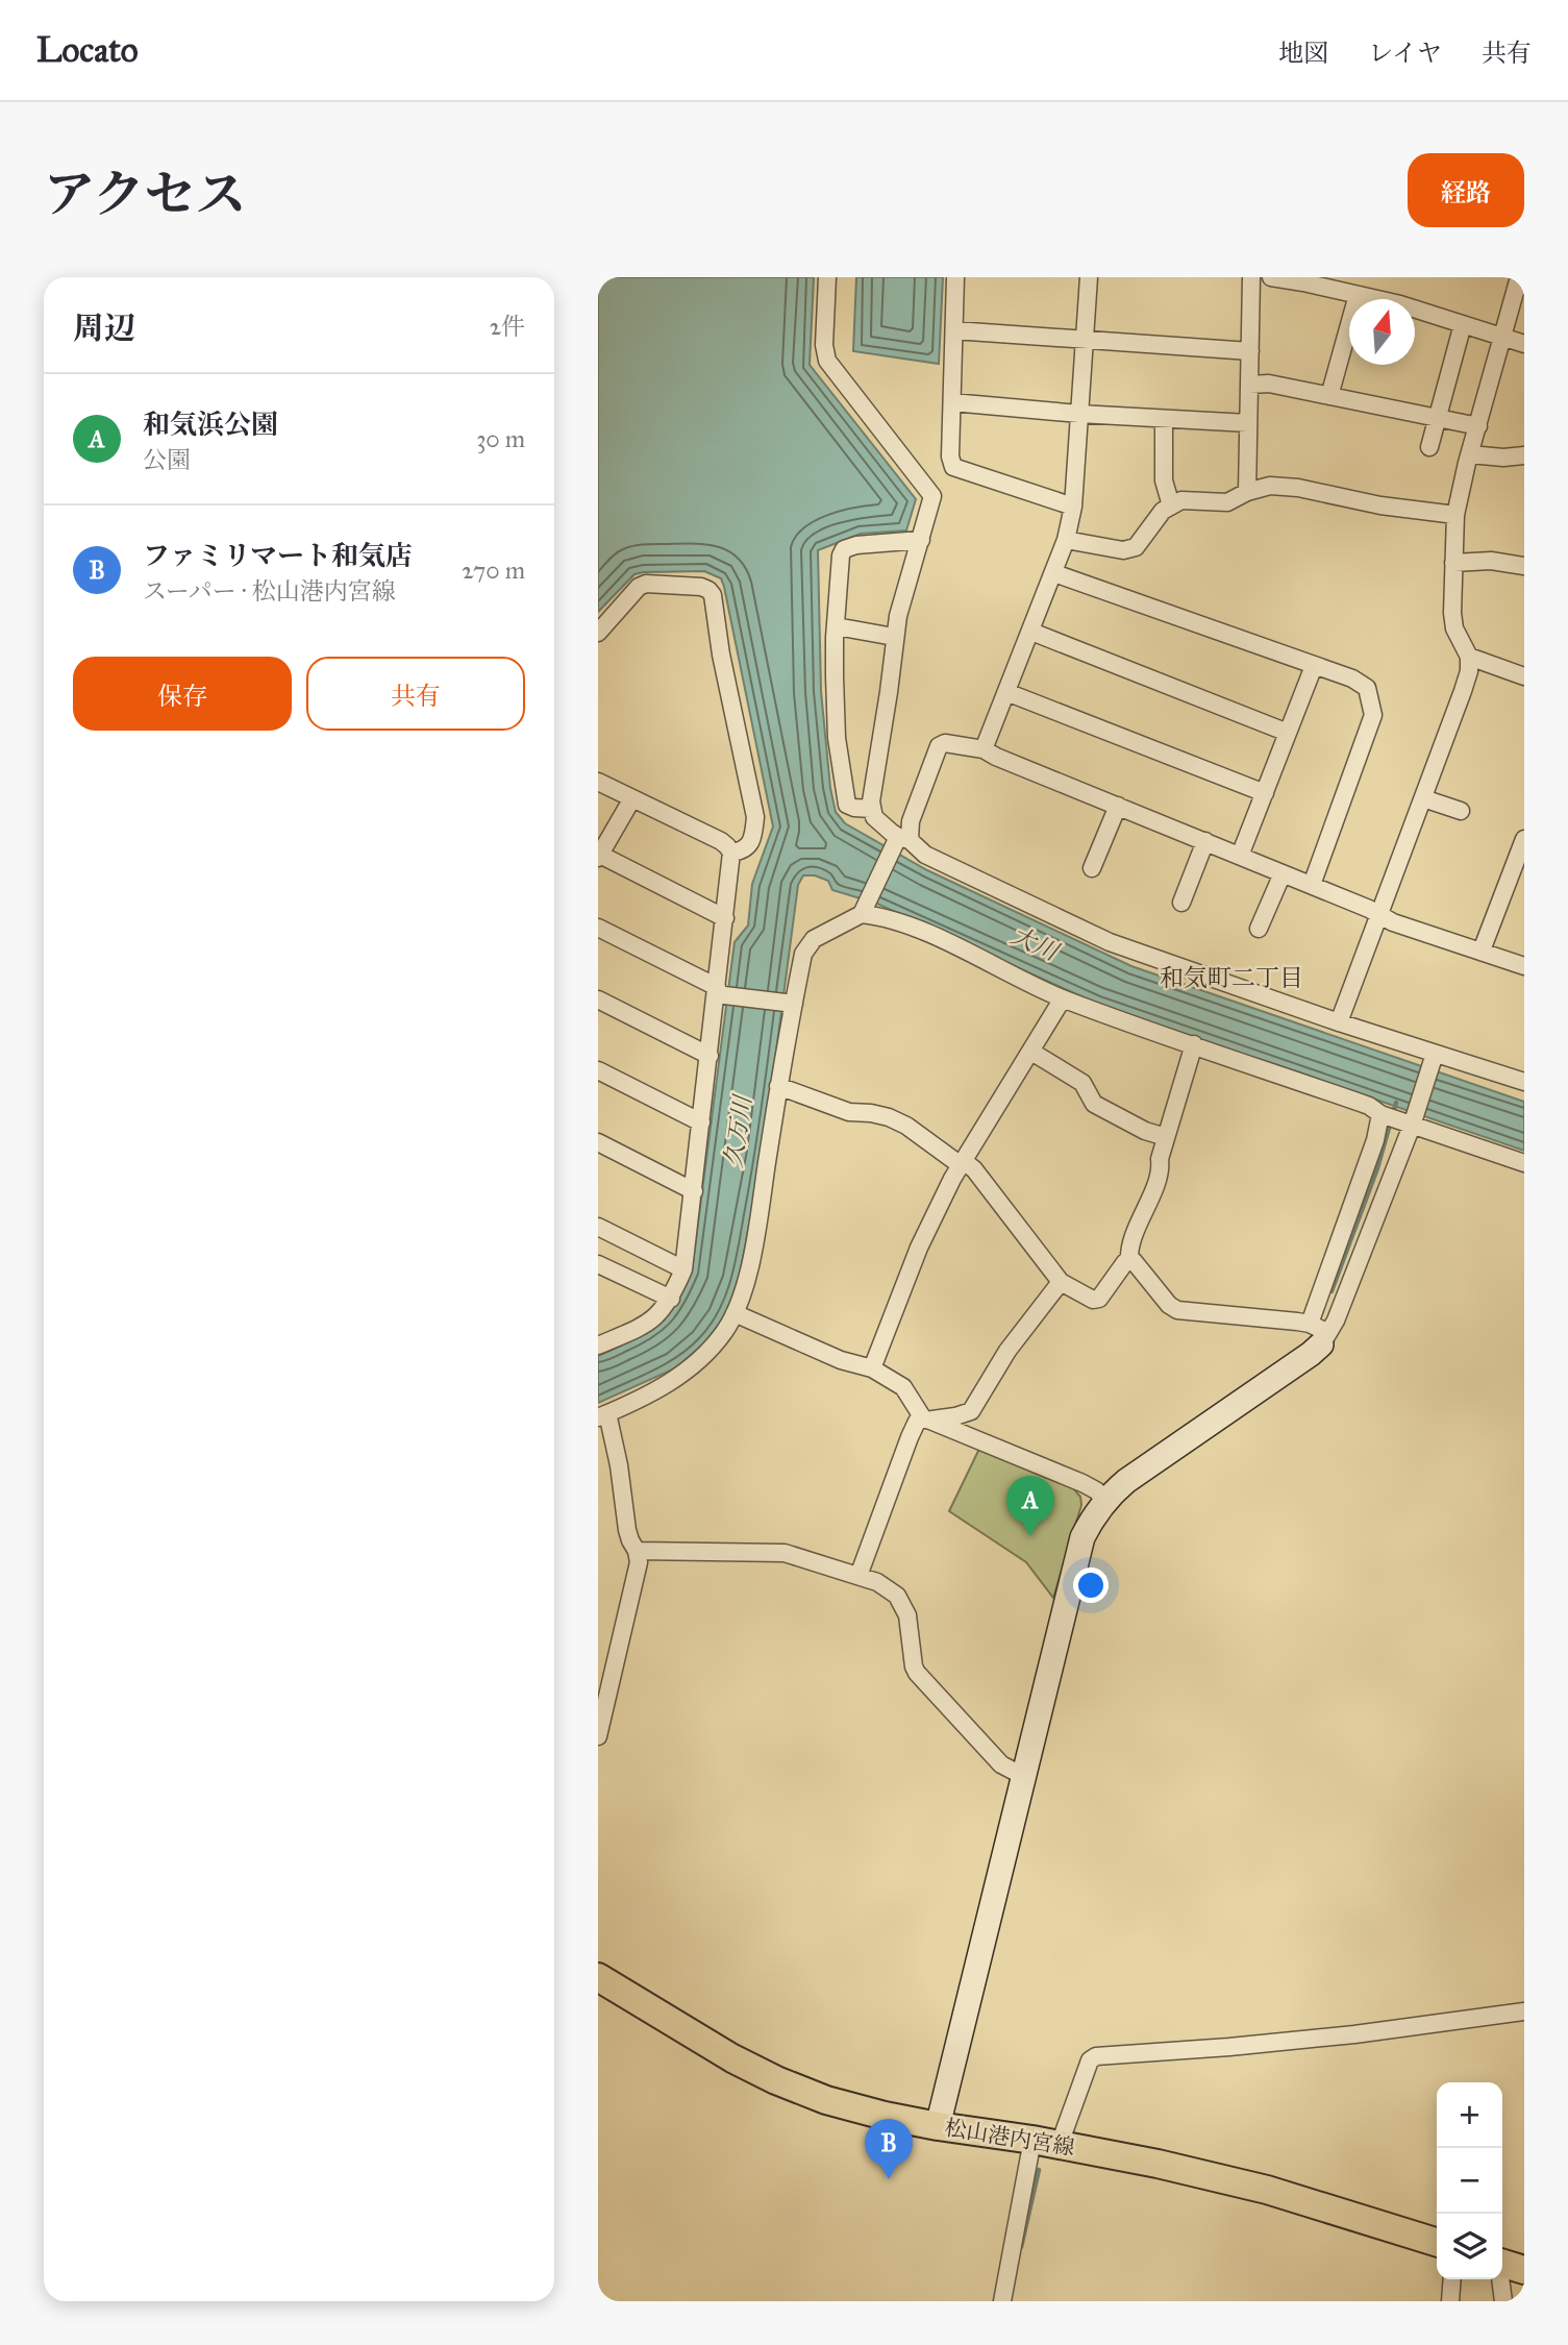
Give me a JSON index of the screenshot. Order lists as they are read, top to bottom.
{
  "streets": {
    "main road": ["松山港内宮線"]
  },
  "districts": ["和気町二丁目"],
  "water": ["大川", "久万川"],
  "north": "top",
  "page": {
    "header": "Locato",
    "nav": ["地図", "レイヤ", "共有"],
    "title": "アクセス",
    "buttons": [
      "経路",
      ["保存", "共有"]
    ],
    "heading": ["周辺", "2件"],
    "list": [
      {
        "mark": "A",
        "name": "和気浜公園",
        "note": "公園",
        "value": "30 m"
      },
      {
        "mark": "B",
        "name": "ファミリマート和気店",
        "note": "スーパー · 松山港内宮線",
        "value": "270 m"
      }
    ],
    "pins": ["A", "B"],
    "map_buttons": ["+", "−"]
  }
}
